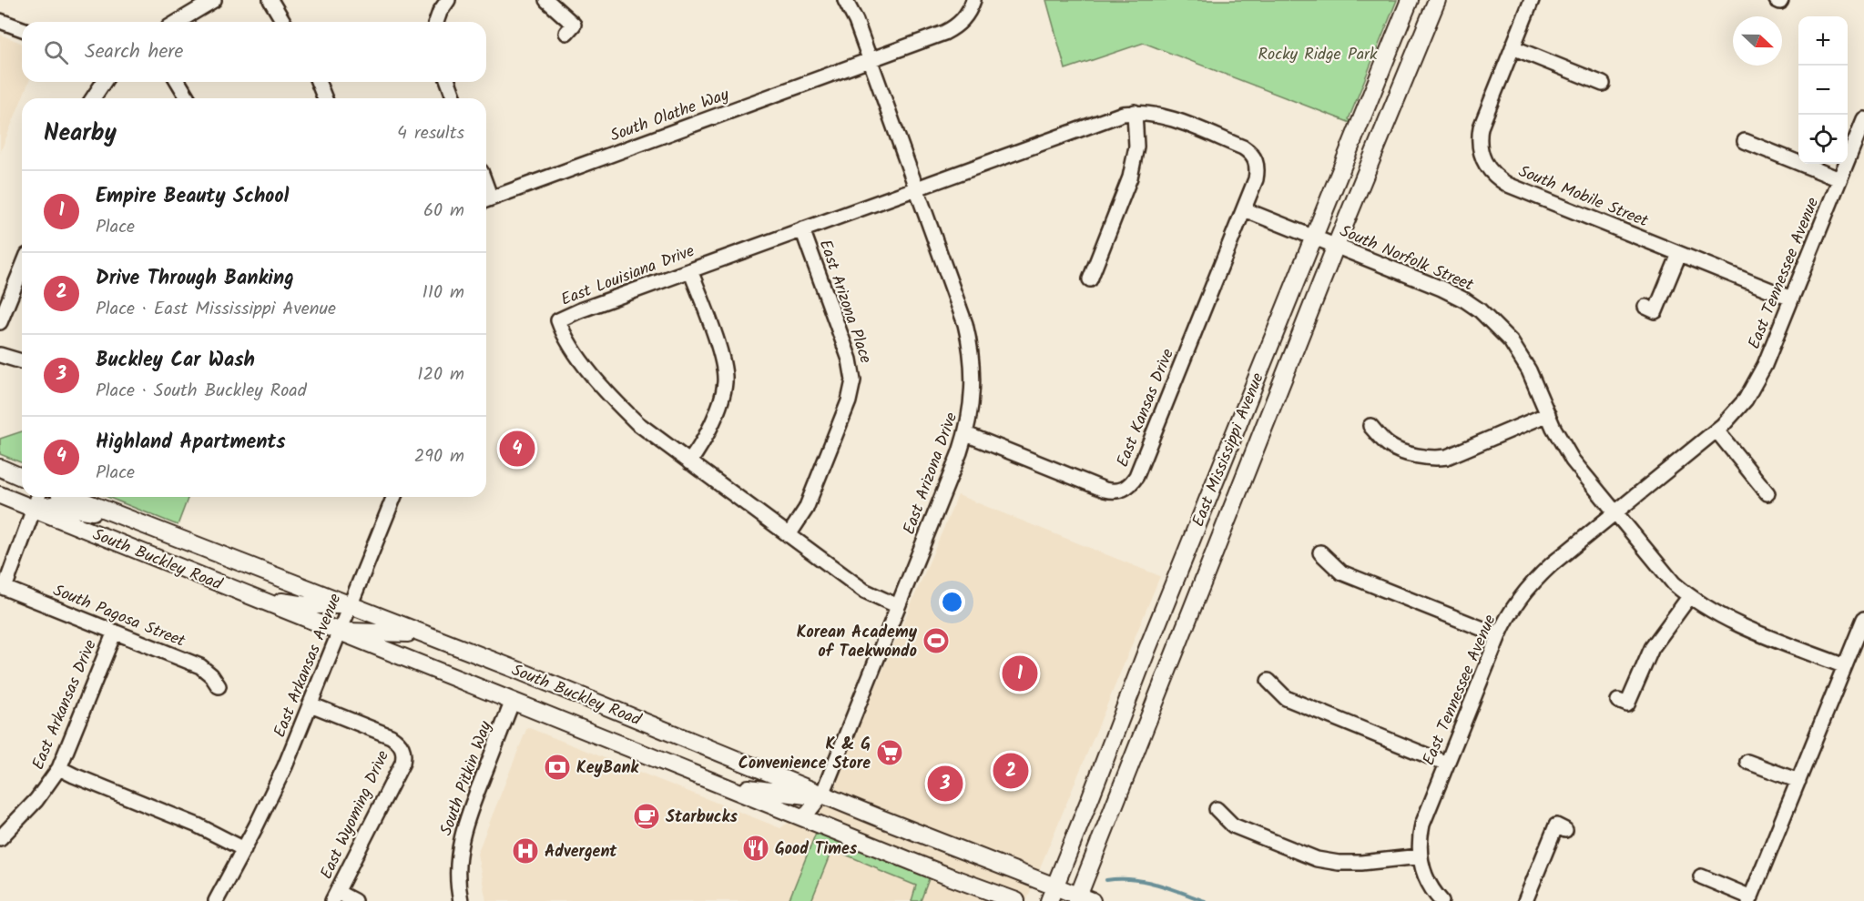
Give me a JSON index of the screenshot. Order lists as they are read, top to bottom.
{
  "streets": {
    "main road": ["East Mississippi Avenue", "South Buckley Road"],
    "street": [
      "South Olathe Way",
      "South Mobile Street",
      "South Norfolk Street",
      "East Tennessee Avenue",
      "East Louisiana Drive",
      "East Arizona Place",
      "East Kansas Drive",
      "East Arizona Drive",
      "South Pagosa Street",
      "East Arkansas Avenue",
      "East Arkansas Drive",
      "South Pitkin Way",
      "East Wyoming Drive"
    ]
  },
  "crossings": [
    ["South Olathe Way", "East Arizona Drive"],
    ["South Mobile Street", "East Tennessee Avenue"],
    ["South Norfolk Street", "East Tennessee Avenue"],
    ["South Norfolk Street", "East Kansas Drive"],
    ["South Norfolk Street", "East Mississippi Avenue"],
    ["East Louisiana Drive", "East Arizona Place"],
    ["East Louisiana Drive", "East Arizona Drive"],
    ["East Kansas Drive", "East Arizona Drive"],
    ["East Mississippi Avenue", "South Buckley Road"],
    ["East Arizona Drive", "South Buckley Road"],
    ["South Buckley Road", "East Arkansas Avenue"],
    ["South Buckley Road", "South Pitkin Way"],
    ["South Pagosa Street", "East Arkansas Drive"],
    ["East Arkansas Avenue", "East Wyoming Drive"]
  ],
  "parks": ["Rocky Ridge Park"],
  "places": {
    "sports": ["Korean Academy of Taekwondo"],
    "supermarket": ["K & G Convenience Store"],
    "bank": ["KeyBank"],
    "cafe": ["Starbucks"],
    "restaurant": ["Good Times"],
    "hospital": ["Advergent"]
  },
  "north": "right",
  "page": {
    "map_buttons": ["+", "−"],
    "search": "Search here",
    "heading": ["Nearby", "4 results"],
    "list": [
      {
        "mark": "1",
        "name": "Empire Beauty School",
        "note": "Place",
        "value": "60 m"
      },
      {
        "mark": "2",
        "name": "Drive Through Banking",
        "note": "Place · East Mississippi Avenue",
        "value": "110 m"
      },
      {
        "mark": "3",
        "name": "Buckley Car Wash",
        "note": "Place · South Buckley Road",
        "value": "120 m"
      },
      {
        "mark": "4",
        "name": "Highland Apartments",
        "note": "Place",
        "value": "290 m"
      }
    ],
    "pins": [
      "4",
      "1",
      "2",
      "3"
    ]
  }
}
